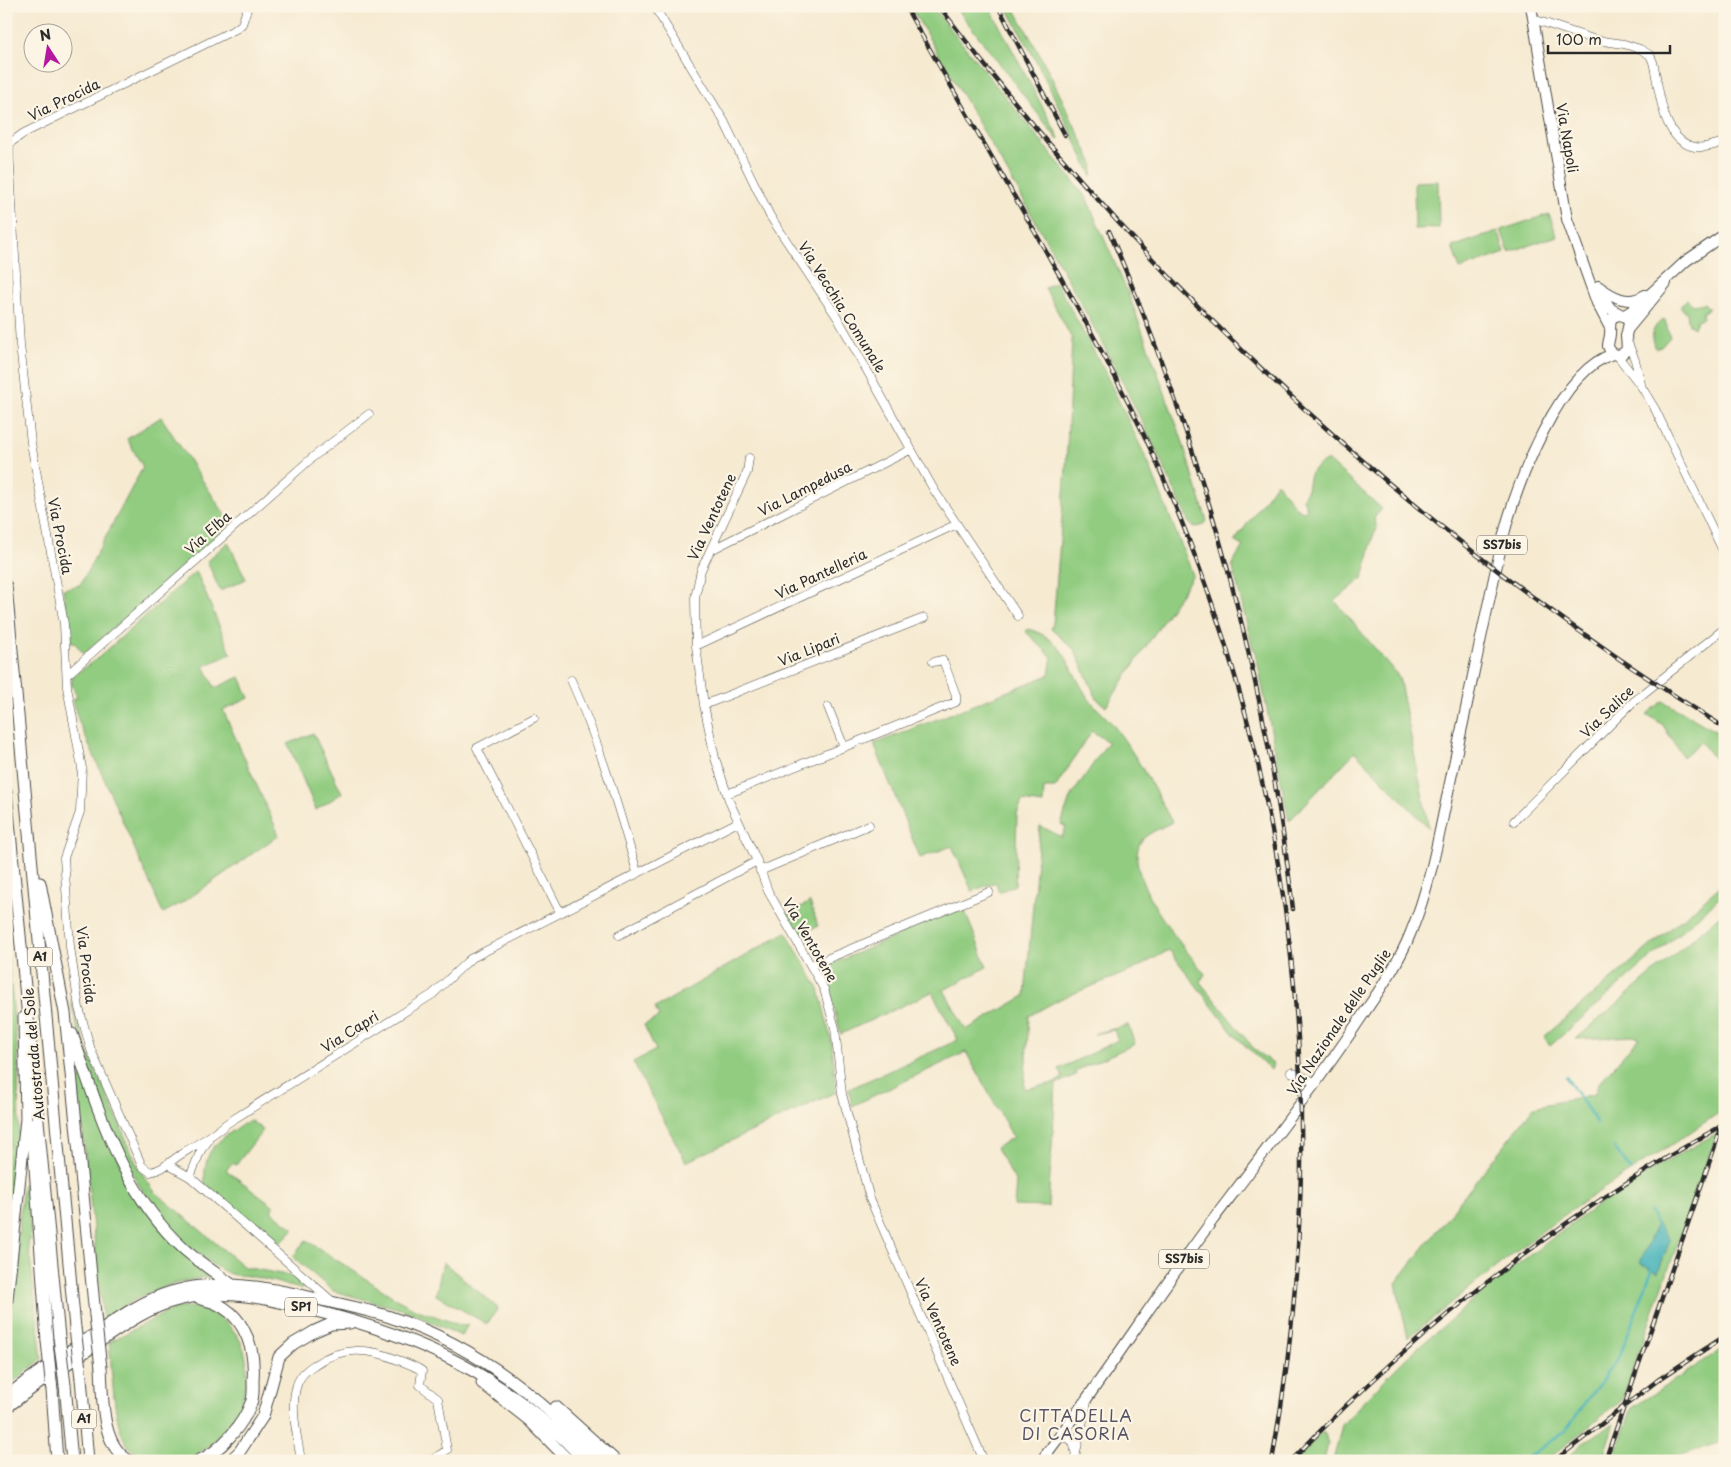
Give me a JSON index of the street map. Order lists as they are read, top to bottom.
{
  "streets": {
    "highway": ["A1", "Autostrada del Sole", "SP1"],
    "main road": ["Via Napoli", "SS7bis", "Via Nazionale delle Puglie"],
    "street": [
      "Via Procida",
      "Via Vecchia Comunale",
      "Via Lampedusa",
      "Via Ventotene",
      "Via Elba",
      "Via Pantelleria",
      "Via Lipari",
      "Via Salice",
      "Via Capri"
    ]
  },
  "crossings": [
    ["Via Procida", "Via Elba"],
    ["Via Procida", "Via Capri"],
    ["Via Vecchia Comunale", "Via Lampedusa"],
    ["Via Vecchia Comunale", "Via Pantelleria"],
    ["Via Lampedusa", "Via Ventotene"],
    ["Via Ventotene", "Via Pantelleria"],
    ["Via Ventotene", "Via Lipari"],
    ["Via Ventotene", "Via Capri"]
  ],
  "districts": ["CITTADELLA DI CASORIA"],
  "scale_bar": "100 m",
  "north": "top"
}
